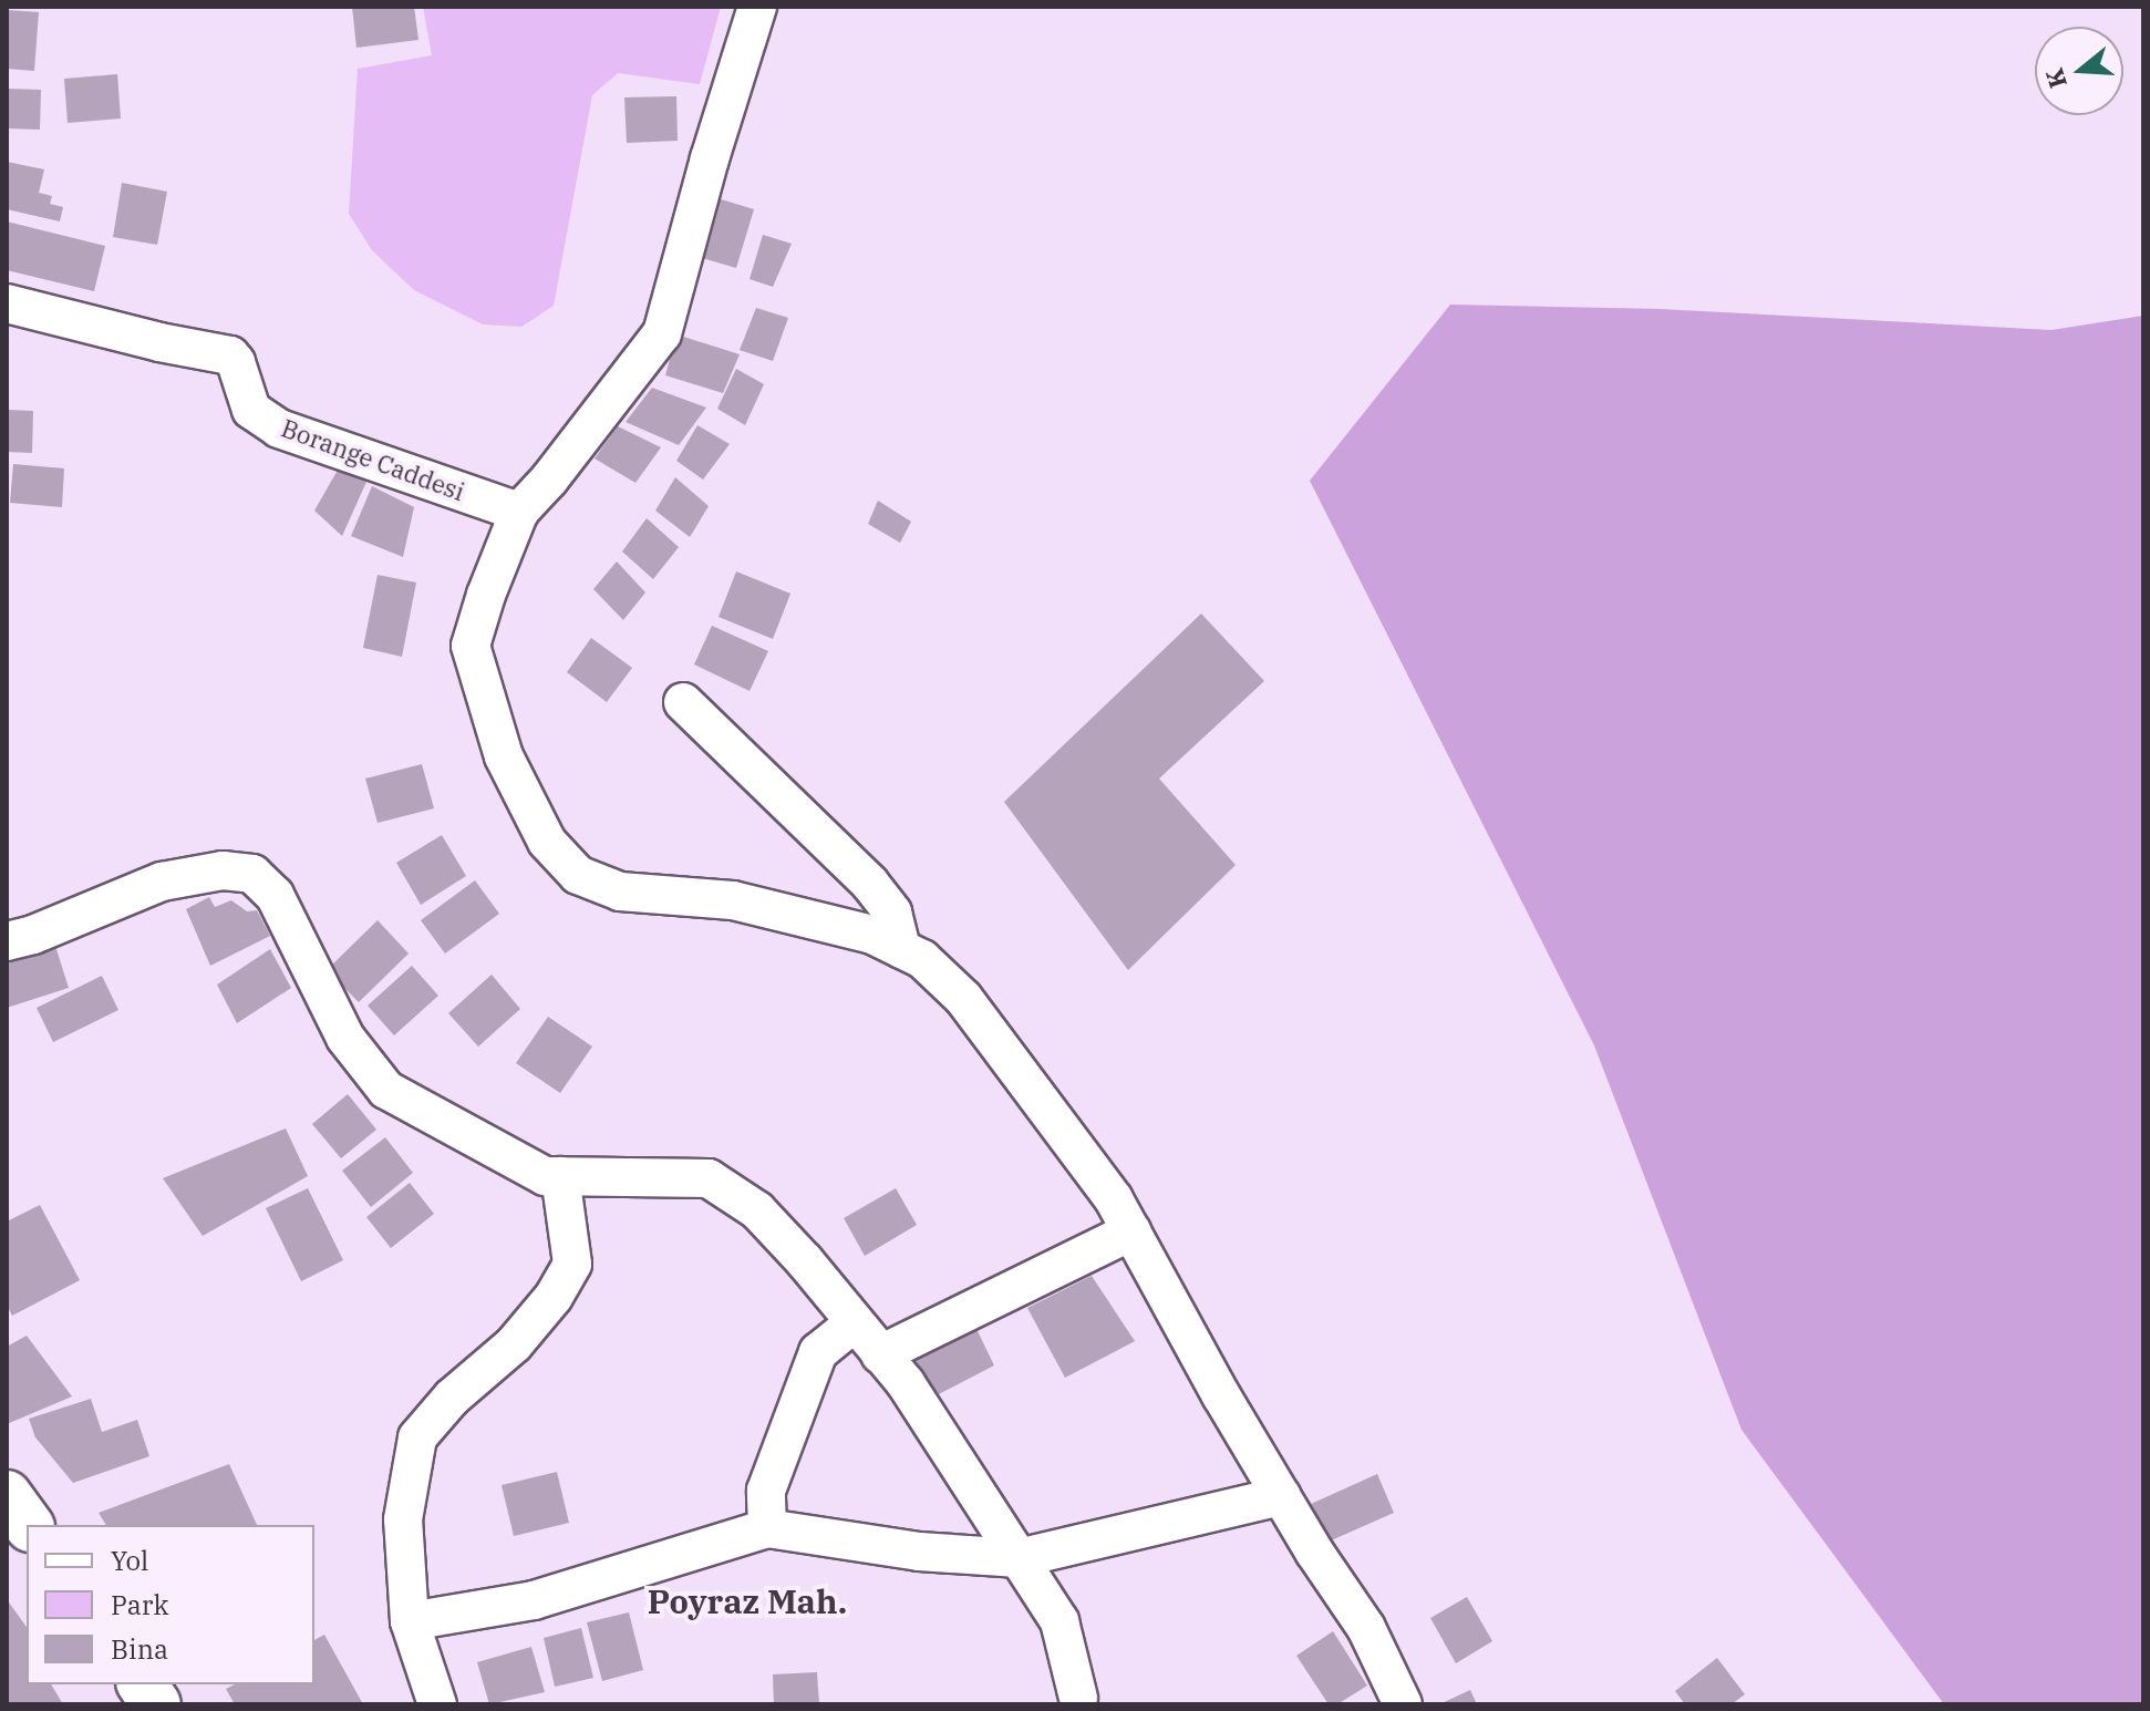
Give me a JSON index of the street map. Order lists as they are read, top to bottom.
{
  "streets": {
    "street": ["Borange Caddesi"]
  },
  "districts": ["Poyraz Mah."],
  "legend": ["Yol", "Park", "Bina"],
  "north": "left"
}
